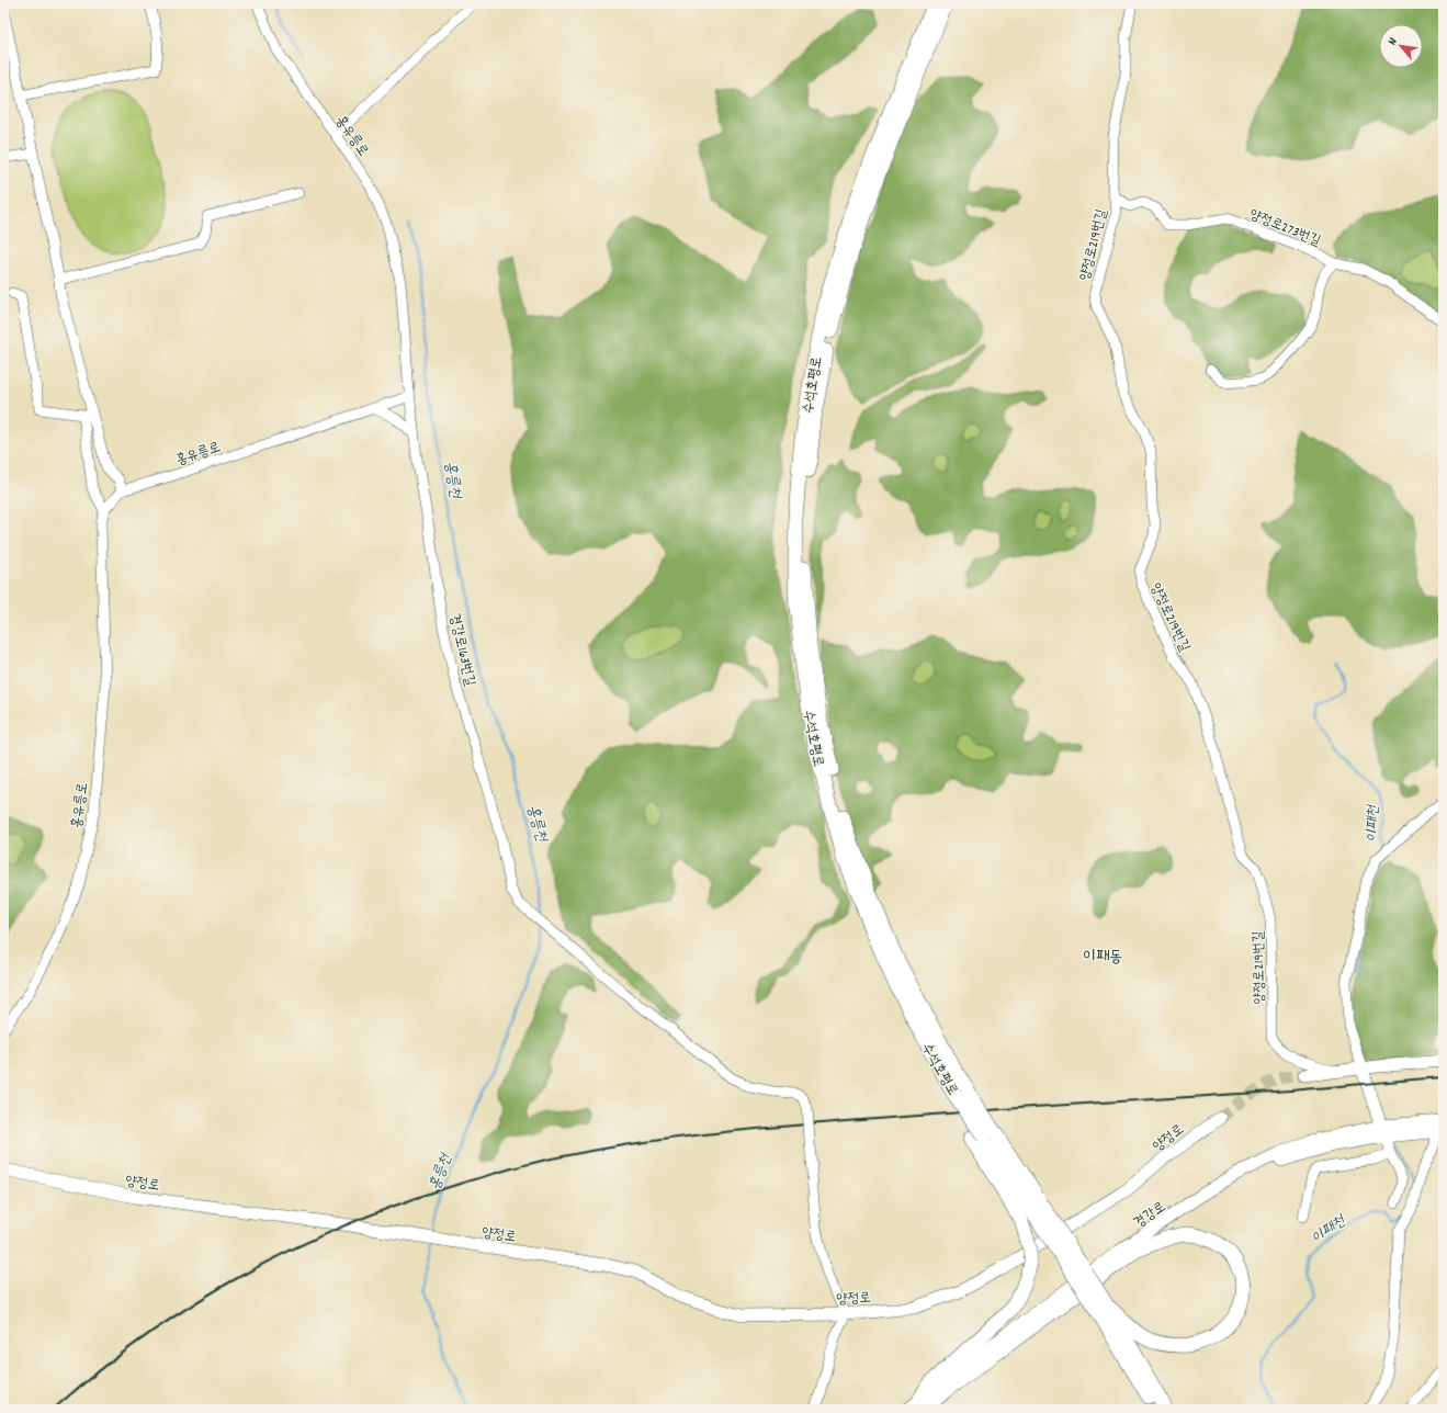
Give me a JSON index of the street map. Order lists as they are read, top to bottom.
{
  "streets": {
    "highway": ["수석호평로"],
    "main road": ["양정로", "경강로"],
    "street": [
      "홍유릉로",
      "양정로273번길",
      "양정로219번길",
      "경강로163번길"
    ]
  },
  "crossings": [
    ["홍유릉로", "경강로163번길"],
    ["양정로273번길", "양정로219번길"],
    ["경강로163번길", "양정로"]
  ],
  "districts": ["이패동"],
  "water": ["홍릉천", "이패천"],
  "north": "top left"
}
